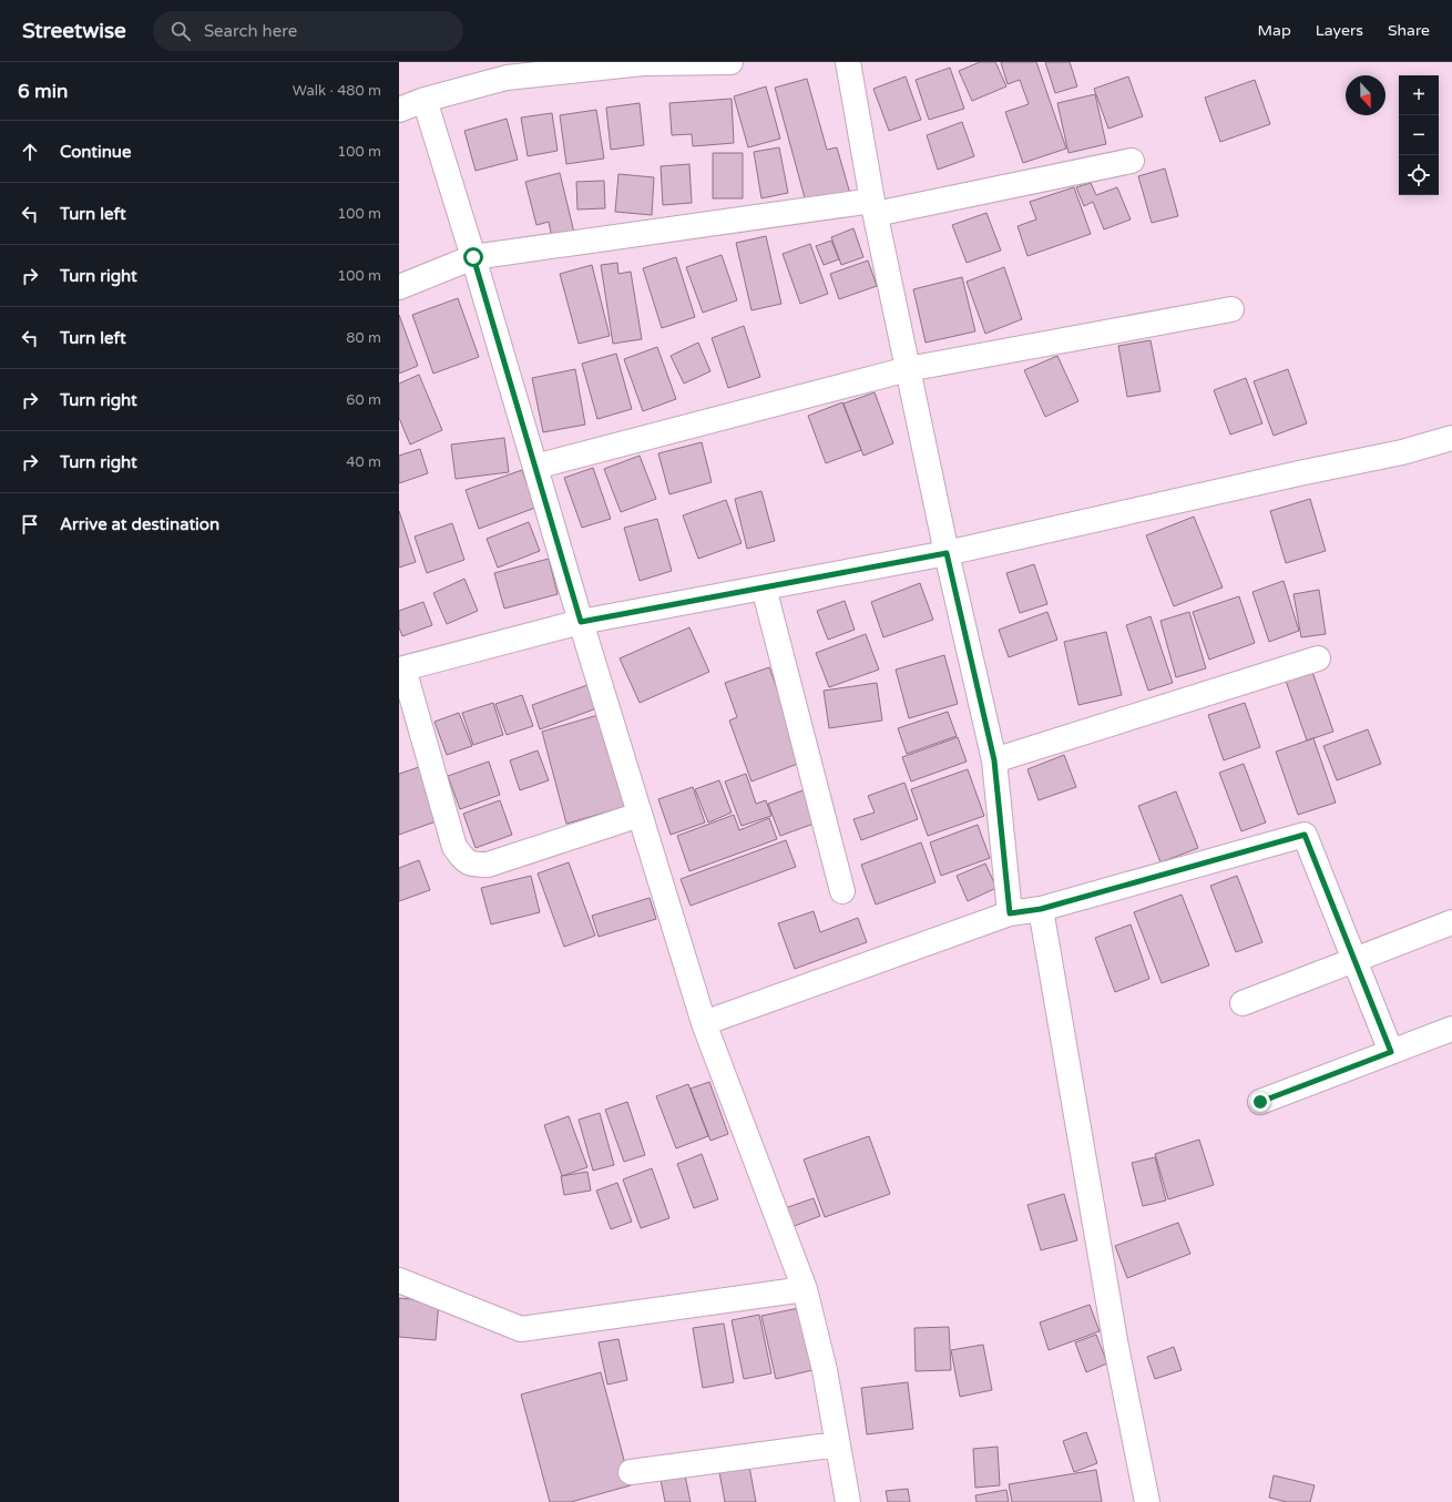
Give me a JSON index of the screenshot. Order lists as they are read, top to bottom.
{
  "north": "bottom",
  "page": {
    "header": "Streetwise",
    "search": "Search here",
    "nav": ["Map", "Layers", "Share"],
    "heading": ["6 min", "Walk · 480 m"],
    "map_buttons": ["+", "−"],
    "list": [
      ["Continue", "100 m"],
      ["Turn left", "100 m"],
      ["Turn right", "100 m"],
      ["Turn left", "80 m"],
      ["Turn right", "60 m"],
      ["Turn right", "40 m"],
      "Arrive at destination"
    ]
  }
}
